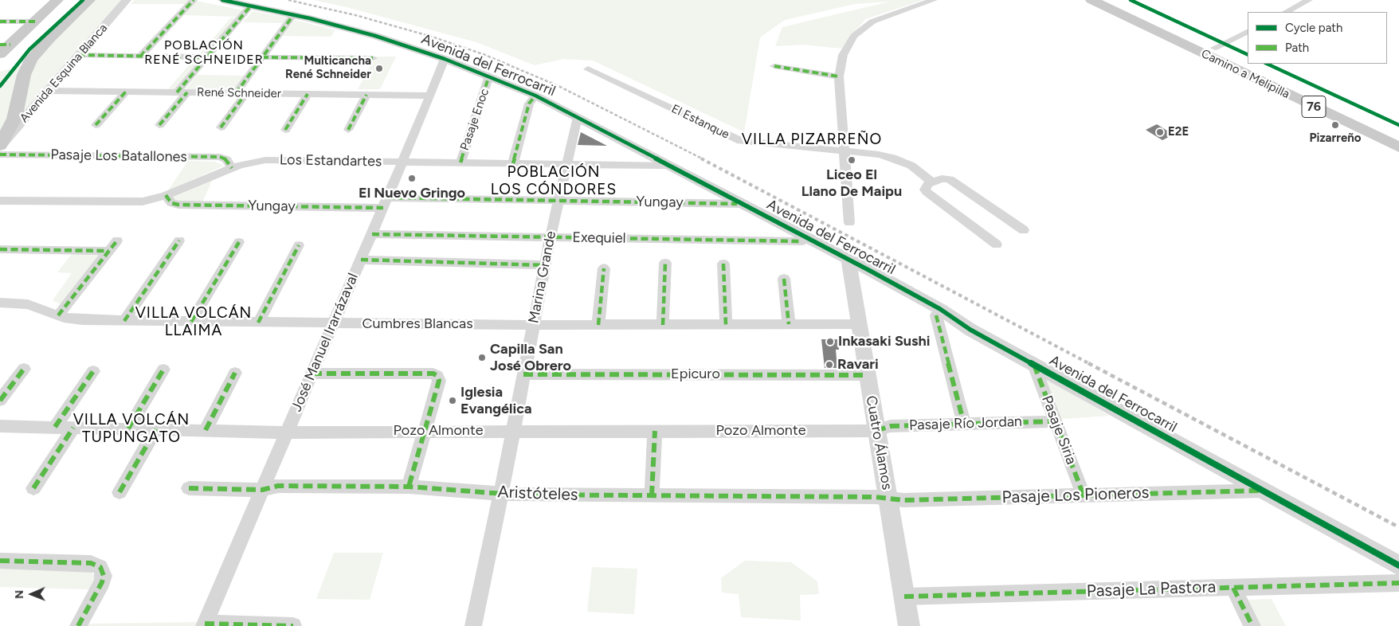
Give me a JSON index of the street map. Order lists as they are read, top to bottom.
{
  "streets": {
    "main road": ["Avenida Esquina Blanca", "Camino a Melipilla", "76"],
    "street": [
      "Avenida del Ferrocarril",
      "René Schneider",
      "Pasaje Enoc",
      "El Estanque",
      "Pasaje Los Batallones",
      "Los Estandartes",
      "Yungay",
      "Exequiel",
      "Marina Grande",
      "Cumbres Blancas",
      "José Manuel Irarrázaval",
      "Epicuro",
      "Pasaje Río Jordan",
      "Pasaje Siria",
      "Pozo Almonte",
      "Cuatro Álamos",
      "Aristóteles",
      "Pasaje Los Pioneros",
      "Pasaje La Pastora"
    ]
  },
  "crossings": [
    ["Avenida del Ferrocarril", "Pasaje Enoc"],
    ["Avenida del Ferrocarril", "Los Estandartes"],
    ["Avenida del Ferrocarril", "Yungay"],
    ["Avenida del Ferrocarril", "Exequiel"],
    ["Avenida del Ferrocarril", "Marina Grande"],
    ["Avenida del Ferrocarril", "José Manuel Irarrázaval"],
    ["Avenida del Ferrocarril", "Pasaje Siria"],
    ["Avenida del Ferrocarril", "Cuatro Álamos"],
    ["Avenida del Ferrocarril", "Pasaje Los Pioneros"],
    ["Avenida Esquina Blanca", "René Schneider"],
    ["René Schneider", "José Manuel Irarrázaval"],
    ["Pasaje Enoc", "Los Estandartes"],
    ["Pasaje Los Batallones", "Los Estandartes"],
    ["Los Estandartes", "Yungay"],
    ["Los Estandartes", "Marina Grande"],
    ["Los Estandartes", "José Manuel Irarrázaval"],
    ["Yungay", "Marina Grande"],
    ["Yungay", "José Manuel Irarrázaval"],
    ["Exequiel", "Marina Grande"],
    ["Exequiel", "José Manuel Irarrázaval"],
    ["Marina Grande", "Cumbres Blancas"],
    ["Marina Grande", "Epicuro"],
    ["Marina Grande", "Pozo Almonte"],
    ["Marina Grande", "Aristóteles"],
    ["Cumbres Blancas", "José Manuel Irarrázaval"],
    ["Cumbres Blancas", "Cuatro Álamos"],
    ["José Manuel Irarrázaval", "Pozo Almonte"],
    ["José Manuel Irarrázaval", "Aristóteles"],
    ["Epicuro", "Cuatro Álamos"],
    ["Pasaje Río Jordan", "Pasaje Siria"],
    ["Pasaje Río Jordan", "Pozo Almonte"],
    ["Pasaje Río Jordan", "Cuatro Álamos"],
    ["Pasaje Siria", "Pasaje Los Pioneros"],
    ["Pozo Almonte", "Cuatro Álamos"],
    ["Cuatro Álamos", "Aristóteles"],
    ["Cuatro Álamos", "Pasaje Los Pioneros"],
    ["Cuatro Álamos", "Pasaje La Pastora"],
    ["Aristóteles", "Pasaje Los Pioneros"]
  ],
  "districts": [
    "POBLACIÓN RENÉ SCHNEIDER",
    "VILLA PIZARREÑO",
    "POBLACIÓN LOS CÓNDORES",
    "VILLA VOLCÁN LLAIMA",
    "VILLA VOLCÁN TUPUNGATO"
  ],
  "places": [
    "Multicancha René Schneider",
    "Pizarreño",
    "E2E",
    "Liceo El Llano De Maipu",
    "El Nuevo Gringo",
    "Inkasaki Sushi",
    "Capilla San José Obrero",
    "Ravari",
    "Iglesia Evangélica"
  ],
  "legend": ["Cycle path", "Path"],
  "north": "left"
}
